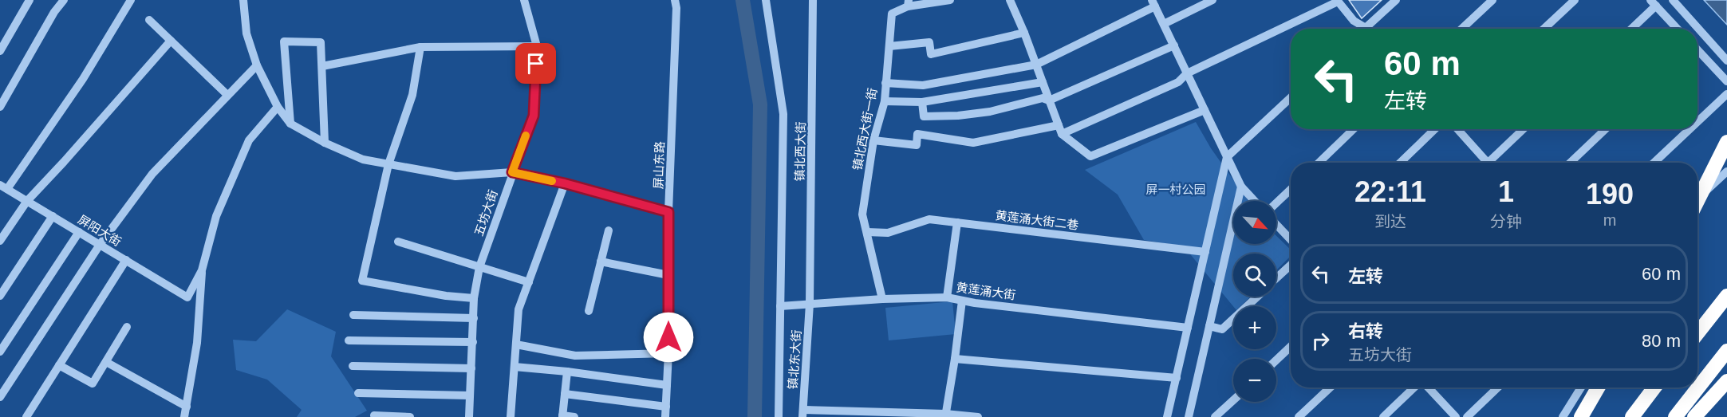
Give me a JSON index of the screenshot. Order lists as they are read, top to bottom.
{
  "streets": {
    "street": [
      "镇北西大街一街",
      "镇北西大街",
      "屏山东路",
      "五坊大街",
      "黄莲涌大街二巷",
      "屏阳大街",
      "黄莲涌大街",
      "镇北东大街"
    ]
  },
  "crossings": [
    ["镇北西大街一街", "黄莲涌大街二巷"],
    ["镇北西大街一街", "黄莲涌大街"],
    ["镇北西大街", "黄莲涌大街"],
    ["镇北西大街", "镇北东大街"],
    ["黄莲涌大街", "镇北东大街"]
  ],
  "parks": ["屏一村公园"],
  "north": "bottom right",
  "page": {
    "turn": ["60 m", "左转"],
    "eta": [
      "22:11",
      "到达",
      "1",
      "分钟",
      "190",
      "m"
    ],
    "map_buttons": ["+", "−"],
    "list": [
      {
        "name": "左转",
        "value": "60 m"
      },
      {
        "name": "右转",
        "note": "五坊大街",
        "value": "80 m"
      }
    ]
  }
}
